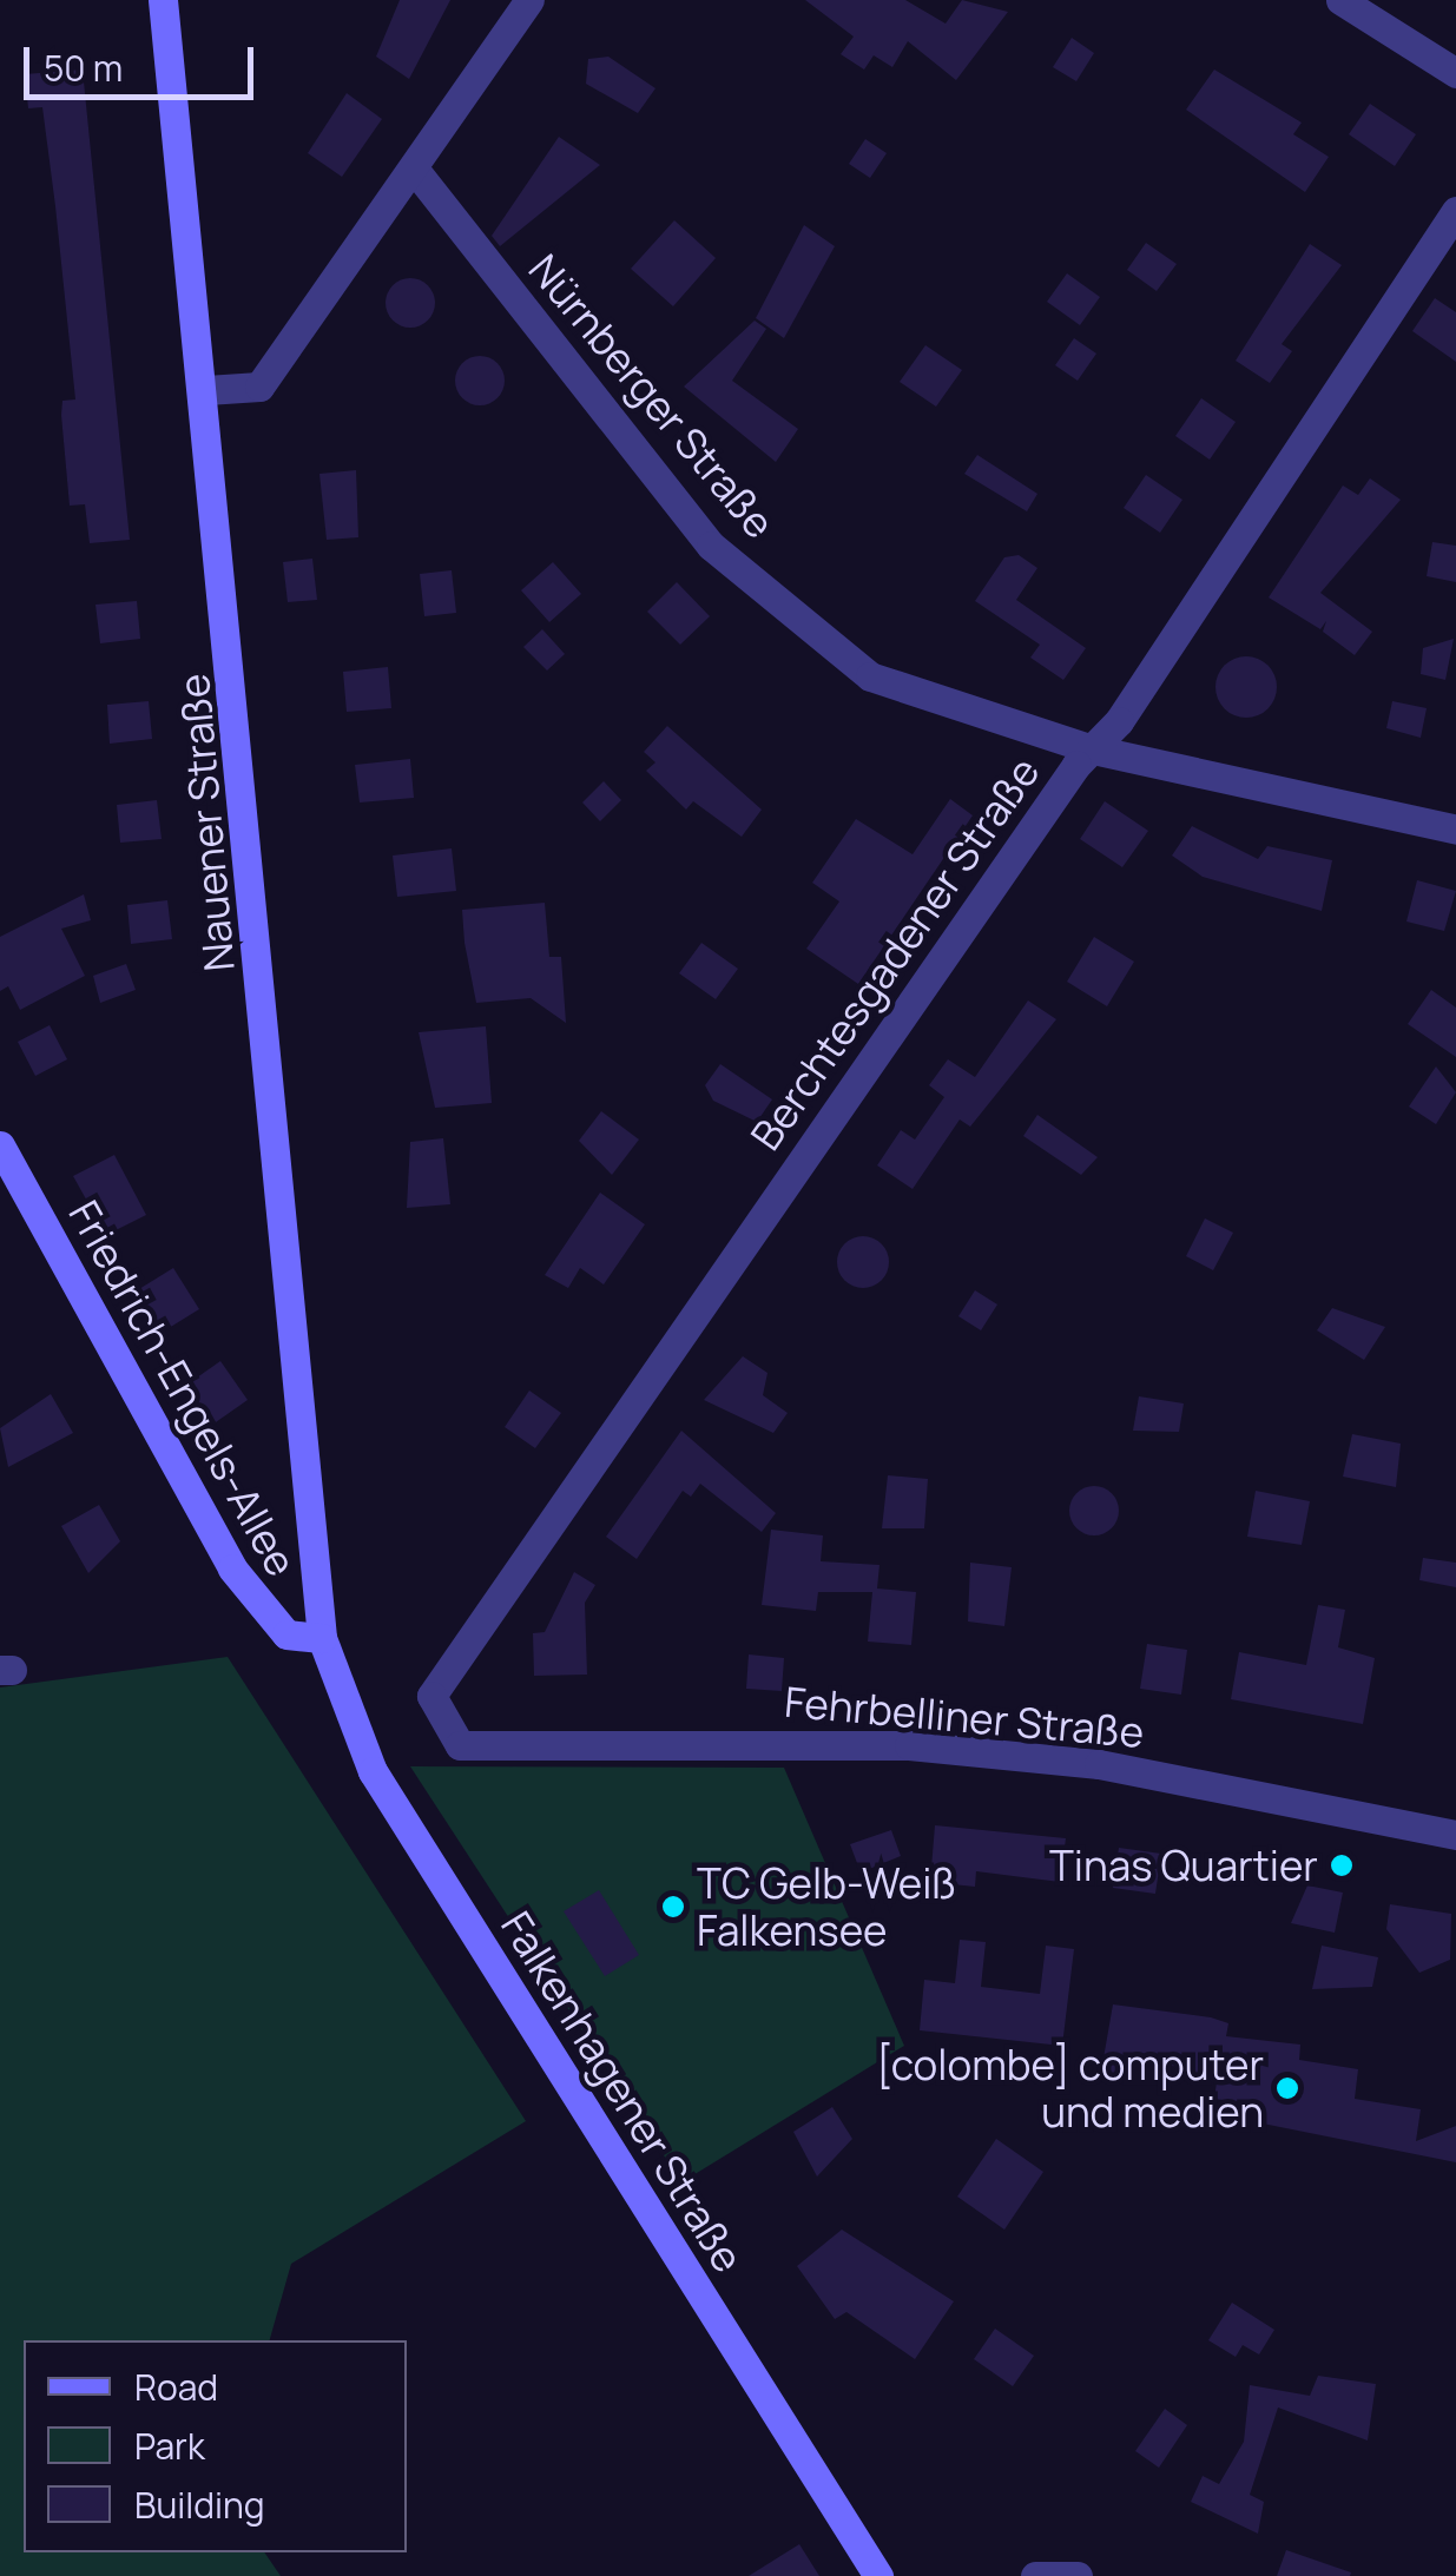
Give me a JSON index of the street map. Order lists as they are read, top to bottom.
{
  "streets": {
    "main road": ["Nauener Straße", "Friedrich-Engels-Allee", "Falkenhagener Straße"],
    "street": ["Nürnberger Straße", "Berchtesgadener Straße", "Fehrbelliner Straße"]
  },
  "crossings": [
    ["Nürnberger Straße", "Berchtesgadener Straße"],
    ["Nauener Straße", "Friedrich-Engels-Allee"],
    ["Nauener Straße", "Falkenhagener Straße"],
    ["Berchtesgadener Straße", "Fehrbelliner Straße"],
    ["Friedrich-Engels-Allee", "Falkenhagener Straße"]
  ],
  "places": ["Tinas Quartier", "TC Gelb-Weiß Falkensee", "[colombe] computer und medien"],
  "legend": ["Road", "Park", "Building"],
  "scale_bar": "50 m"
}
